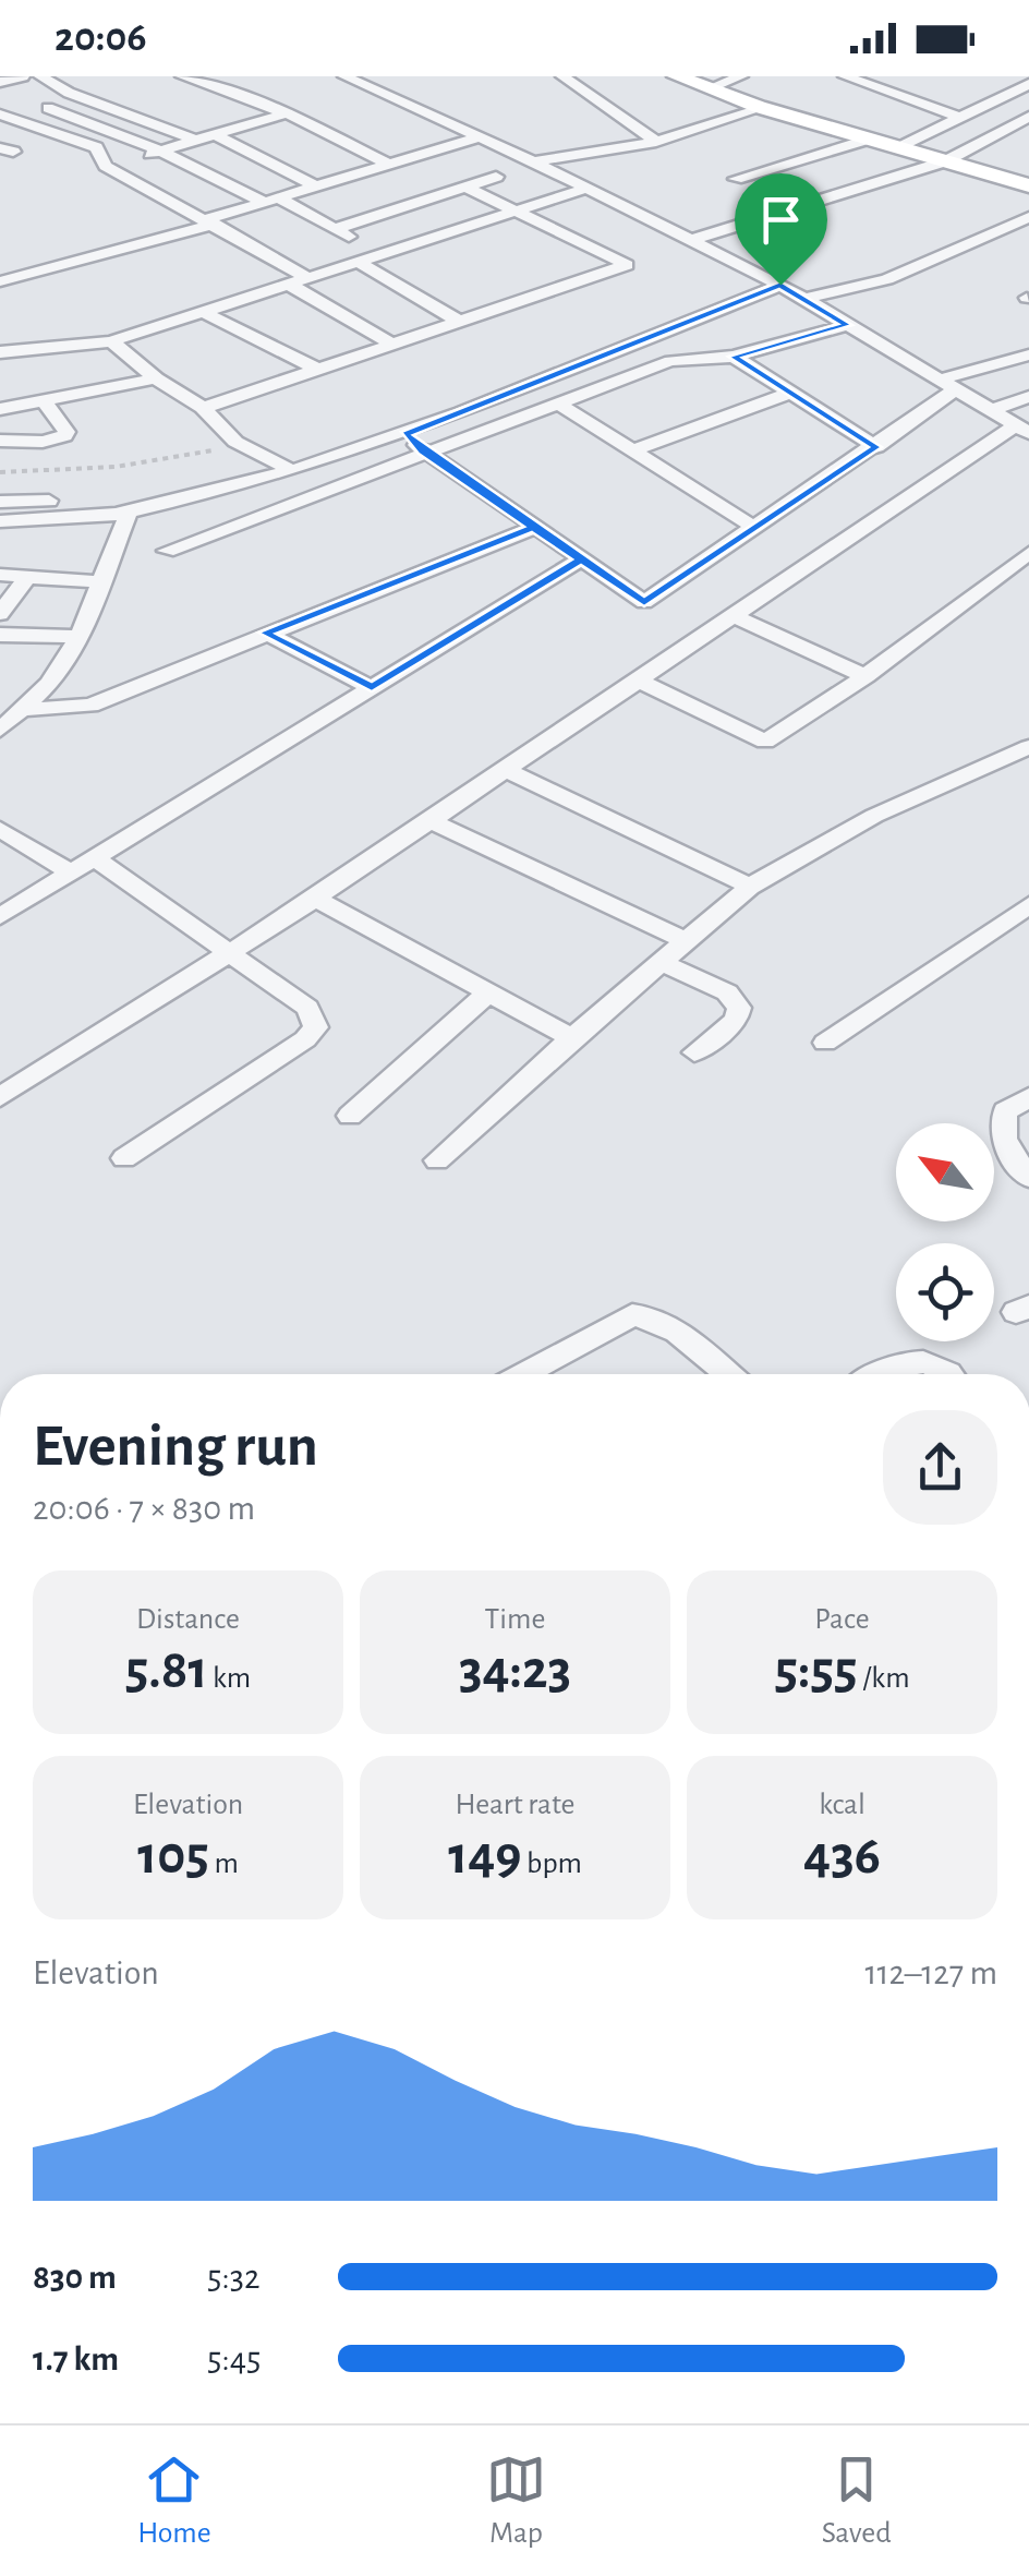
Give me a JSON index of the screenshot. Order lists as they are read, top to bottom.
{
  "north": "top left",
  "page": {
    "status": "20:06",
    "heading": ["Evening run", "20:06 · 7 × 830 m"],
    "stats": [
      ["Distance", "5.81 km"],
      ["Time", "34:23"],
      ["Pace", "5:55 /km"],
      ["Elevation", "105 m"],
      ["Heart rate", "149 bpm"],
      ["kcal", "436"]
    ],
    "chart": ["Elevation", "112–127 m"],
    "list": [
      {
        "name": "830 m",
        "note": "5:32"
      },
      {
        "name": "1.7 km",
        "note": "5:45"
      }
    ],
    "tabs": ["Home", "Map", "Saved"]
  }
}
